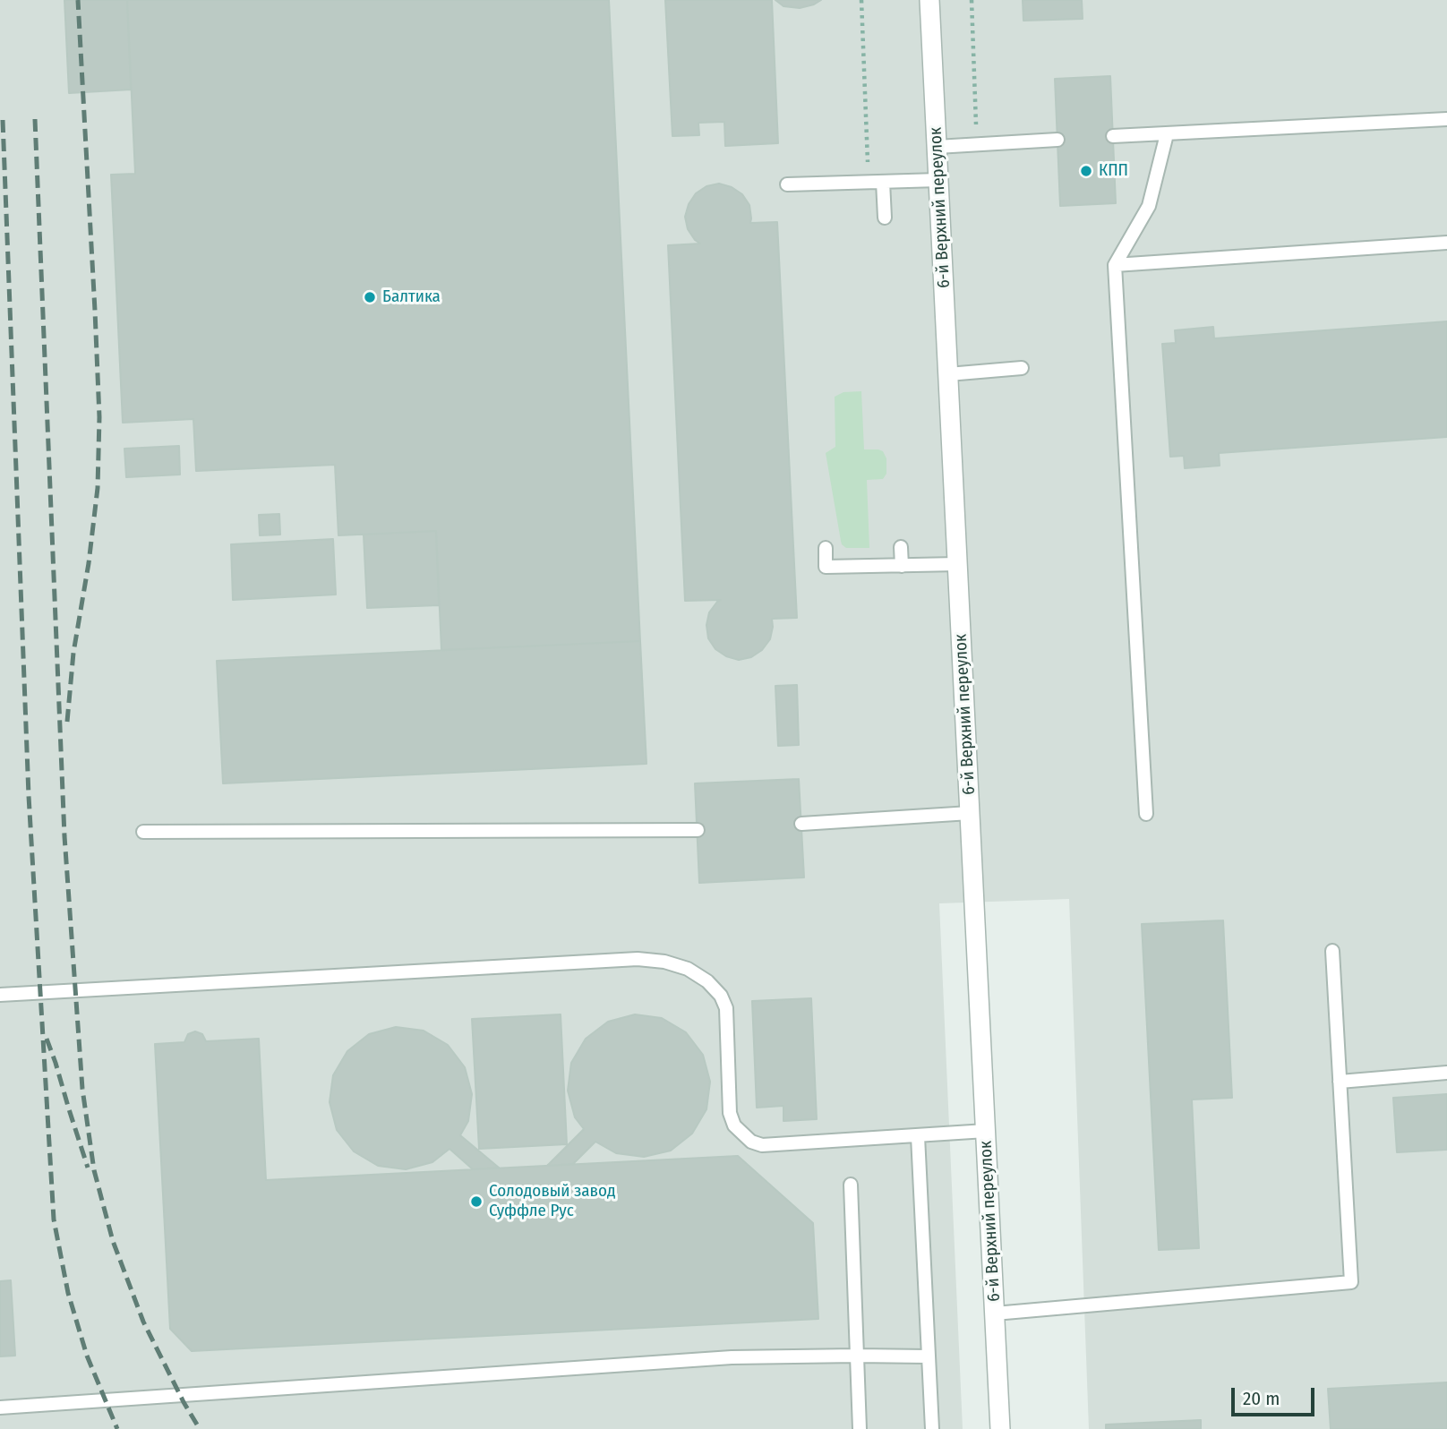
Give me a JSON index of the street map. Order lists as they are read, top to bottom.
{
  "streets": {
    "street": ["6-й Верхний переулок"]
  },
  "places": ["КПП", "Балтика", "Солодовый завод Суффле Рус"],
  "scale_bar": "20 m"
}
